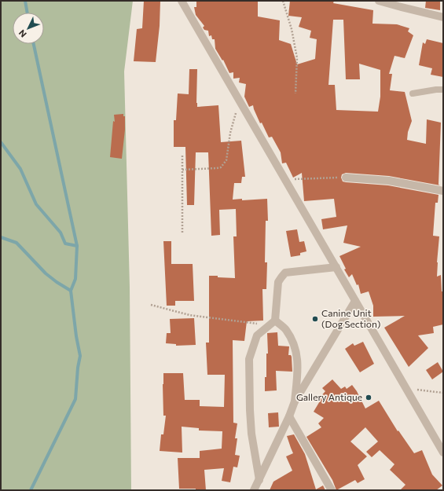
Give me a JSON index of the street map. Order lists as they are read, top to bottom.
{
  "places": ["Canine Unit (Dog Section)", "Gallery Antique"],
  "north": "bottom left"
}
